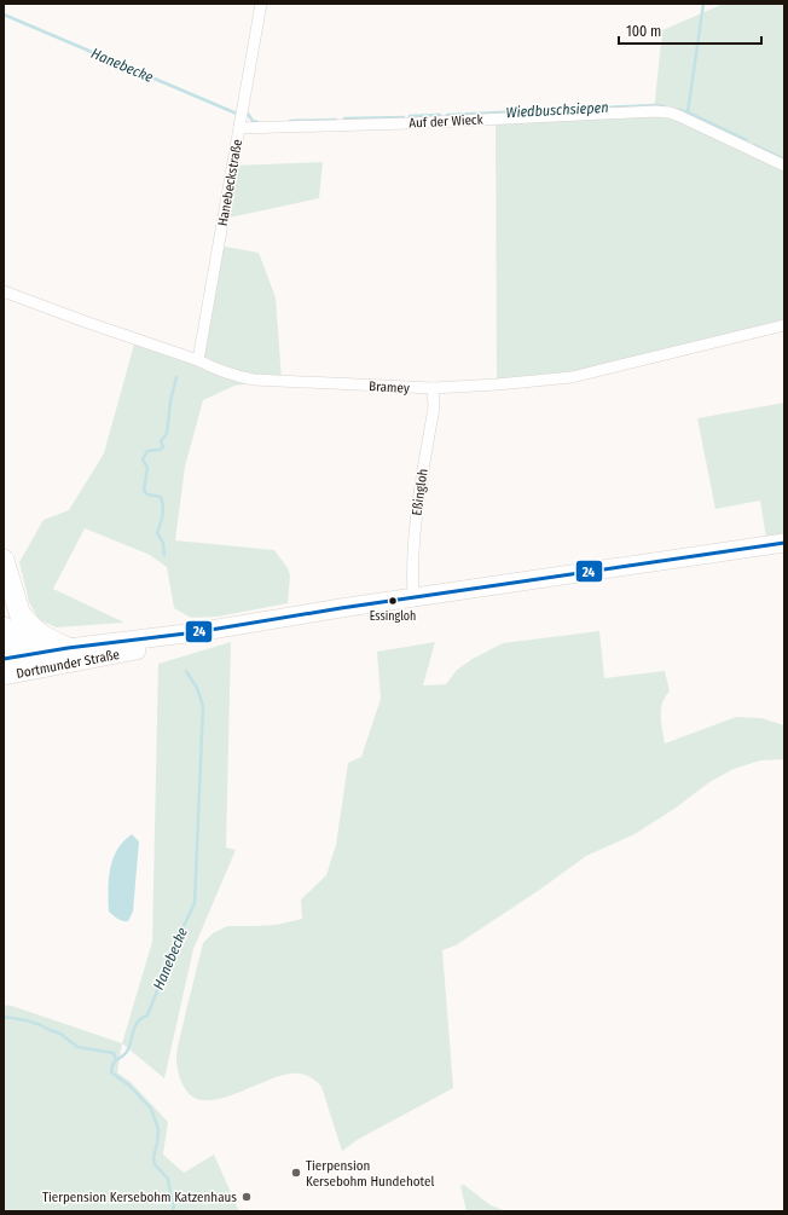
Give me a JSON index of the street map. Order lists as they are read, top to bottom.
{
  "streets": {
    "main road": ["Dortmunder Straße"],
    "street": [
      "Auf der Wieck",
      "Hanebeckstraße",
      "Bramey",
      "Eßingloh"
    ]
  },
  "crossings": [
    ["Auf der Wieck", "Hanebeckstraße"],
    ["Hanebeckstraße", "Bramey"],
    ["Bramey", "Eßingloh"]
  ],
  "water": ["Hanebecke", "Wiedbuschsiepen"],
  "places": ["Essingloh", "Tierpension Kersebohm Hundehotel", "Tierpension Kersebohm Katzenhaus"],
  "lines": ["transit line 24"],
  "scale_bar": "100 m"
}
